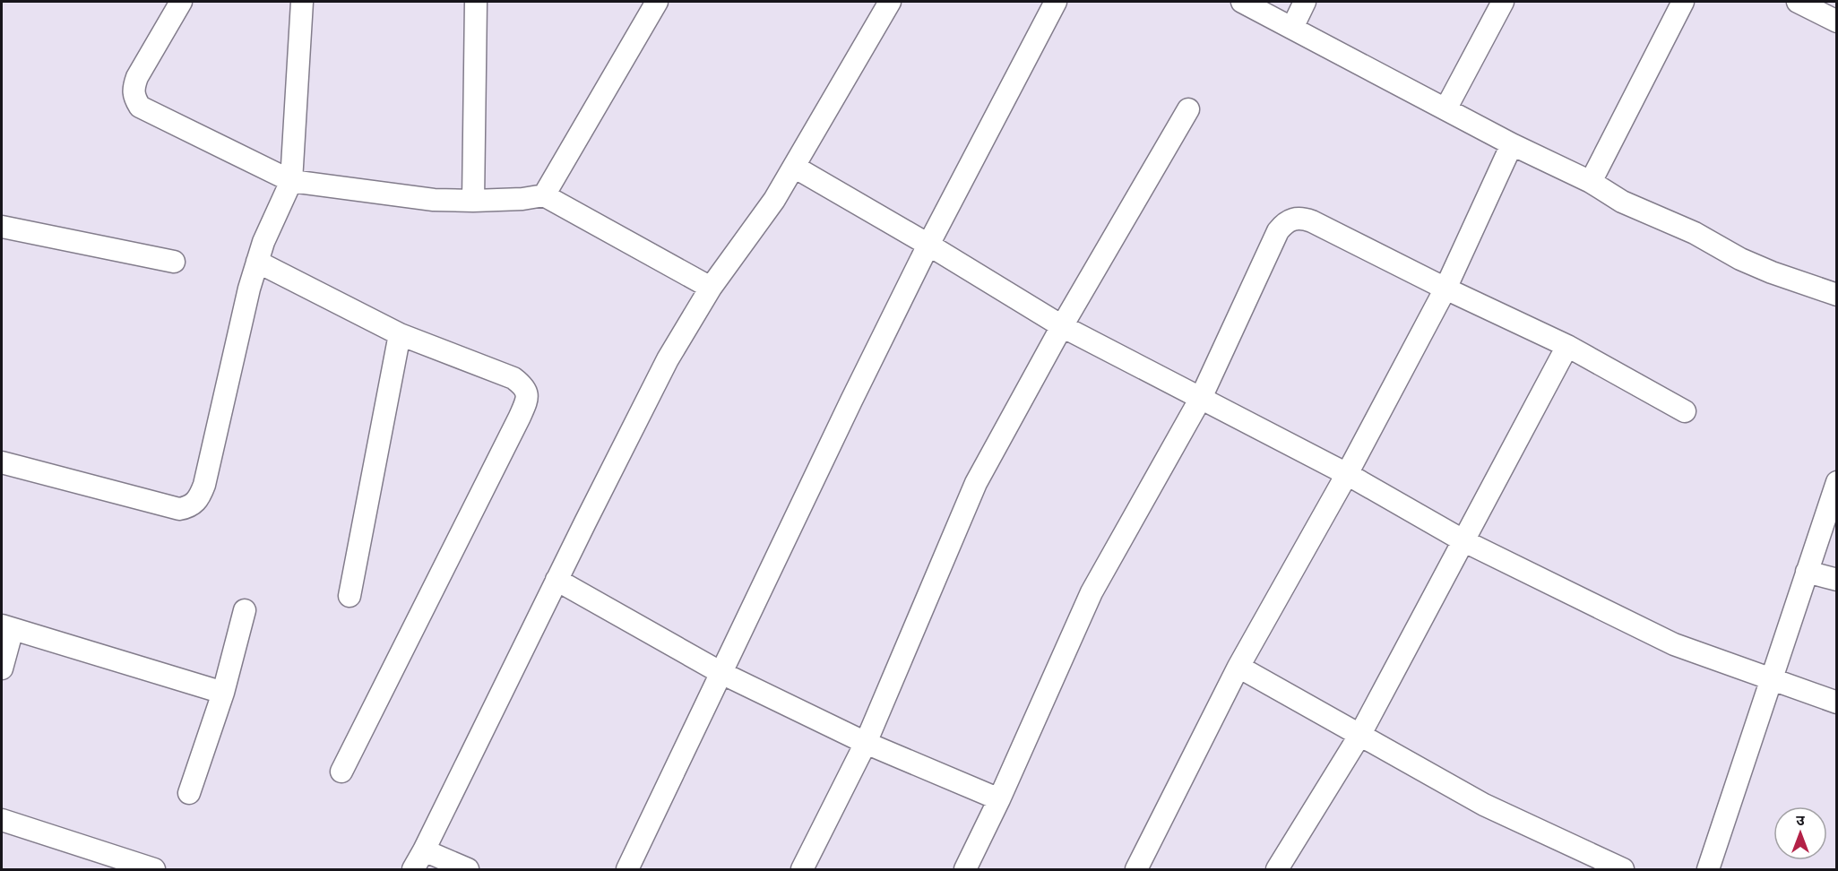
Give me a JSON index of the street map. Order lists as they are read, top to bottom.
{
  "north": "top"
}
